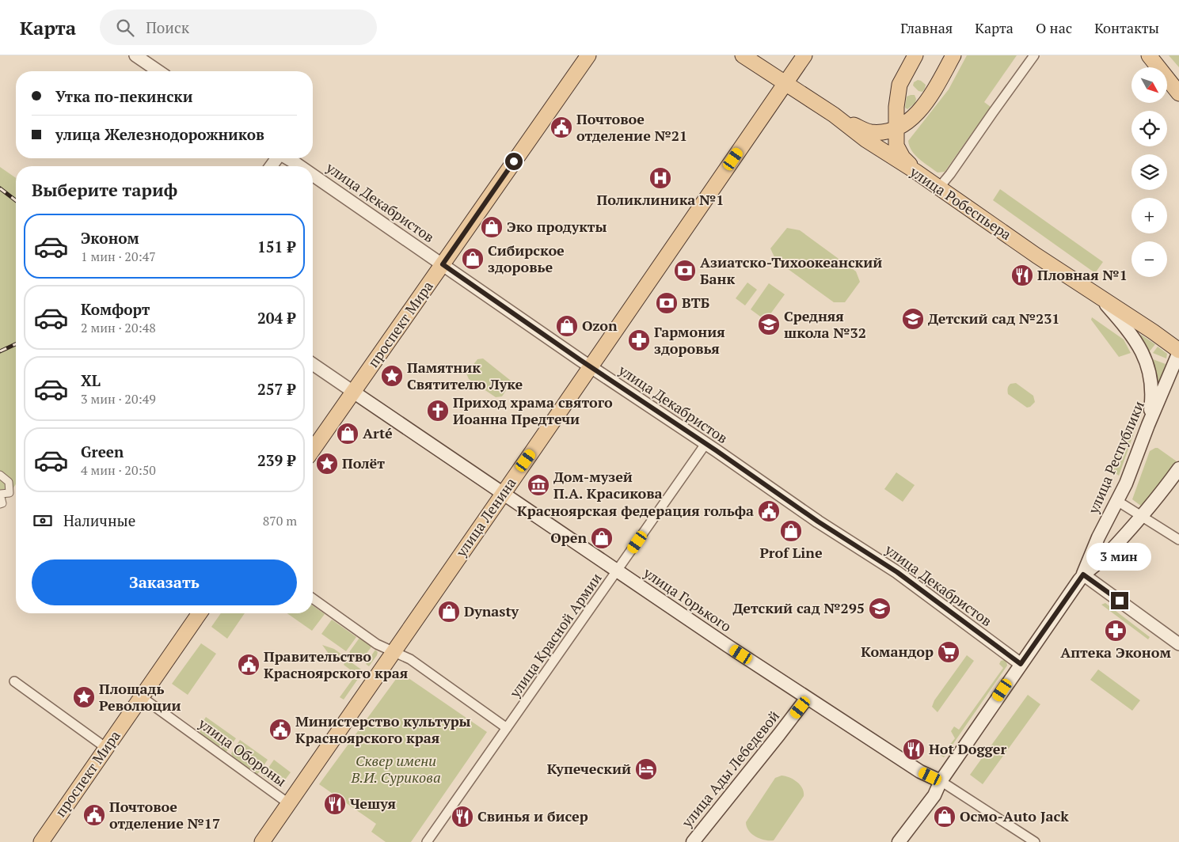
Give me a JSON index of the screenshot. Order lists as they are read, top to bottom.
{
  "streets": {
    "main road": [
      "улица Робеспьера",
      "проспект Мира",
      "улица Республики",
      "улица Ленина",
      "улица Горького",
      "улица Ады Лебедевой"
    ],
    "street": ["улица Декабристов", "улица Красной Армии", "улица Обороны"]
  },
  "crossings": [
    ["улица Декабристов", "проспект Мира"],
    ["улица Декабристов", "улица Республики"],
    ["улица Декабристов", "улица Ленина"],
    ["улица Декабристов", "улица Красной Армии"],
    ["улица Робеспьера", "улица Республики"],
    ["улица Робеспьера", "улица Ленина"],
    ["проспект Мира", "улица Горького"],
    ["проспект Мира", "улица Обороны"],
    ["улица Республики", "улица Горького"],
    ["улица Ленина", "улица Горького"],
    ["улица Ленина", "улица Обороны"],
    ["улица Горького", "улица Красной Армии"],
    ["улица Горького", "улица Ады Лебедевой"]
  ],
  "parks": ["Сквер имени В.И. Сурикова"],
  "places": {
    "public building": [
      "Почтовое отделение №21",
      "Красноярская федерация гольфа",
      "Правительство Красноярского края",
      "Министерство культуры Красноярского края",
      "Почтовое отделение №17"
    ],
    "hospital": ["Поликлиника №1"],
    "shop": [
      "Эко продукты",
      "Сибирское здоровье",
      "Ozon",
      "Arté",
      "Prof Line",
      "Open",
      "Dynasty",
      "Осмо-Auto Jack"
    ],
    "bank": ["Азиатско-Тихоокеанский Банк", "ВТБ"],
    "restaurant": [
      "Пловная №1",
      "Hot Dogger",
      "Чешуя",
      "Свинья и бисер"
    ],
    "school or university": ["Детский сад №231", "Средняя школа №32", "Детский сад №295"],
    "pharmacy": ["Гармония здоровья", "Аптека Эконом"],
    "place": ["Памятник Святителю Луке", "Полёт", "Площадь Революции"],
    "church": ["Приход храма святого Иоанна Предтечи"],
    "museum": ["Дом-музей П.А. Красикова"],
    "supermarket": ["Командор"],
    "hotel": ["Купеческий"]
  },
  "north": "bottom right",
  "page": {
    "header": "Карта",
    "search": "Поиск",
    "nav": [
      "Главная",
      "Карта",
      "О нас",
      "Контакты"
    ],
    "map_buttons": ["+", "−"],
    "banner": ["Утка по-пекински", "улица Железнодорожников"],
    "heading": "Выберите тариф",
    "list": [
      {
        "name": "Эконом",
        "note": "1 мин · 20:47",
        "value": "151 ₽"
      },
      {
        "name": "Комфорт",
        "note": "2 мин · 20:48",
        "value": "204 ₽"
      },
      {
        "name": "XL",
        "note": "3 мин · 20:49",
        "value": "257 ₽"
      },
      {
        "name": "Green",
        "note": "4 мин · 20:50",
        "value": "239 ₽"
      }
    ],
    "pay": ["Наличные", "870 m"],
    "bubble": "3 мин",
    "buttons": "Заказать"
  }
}
